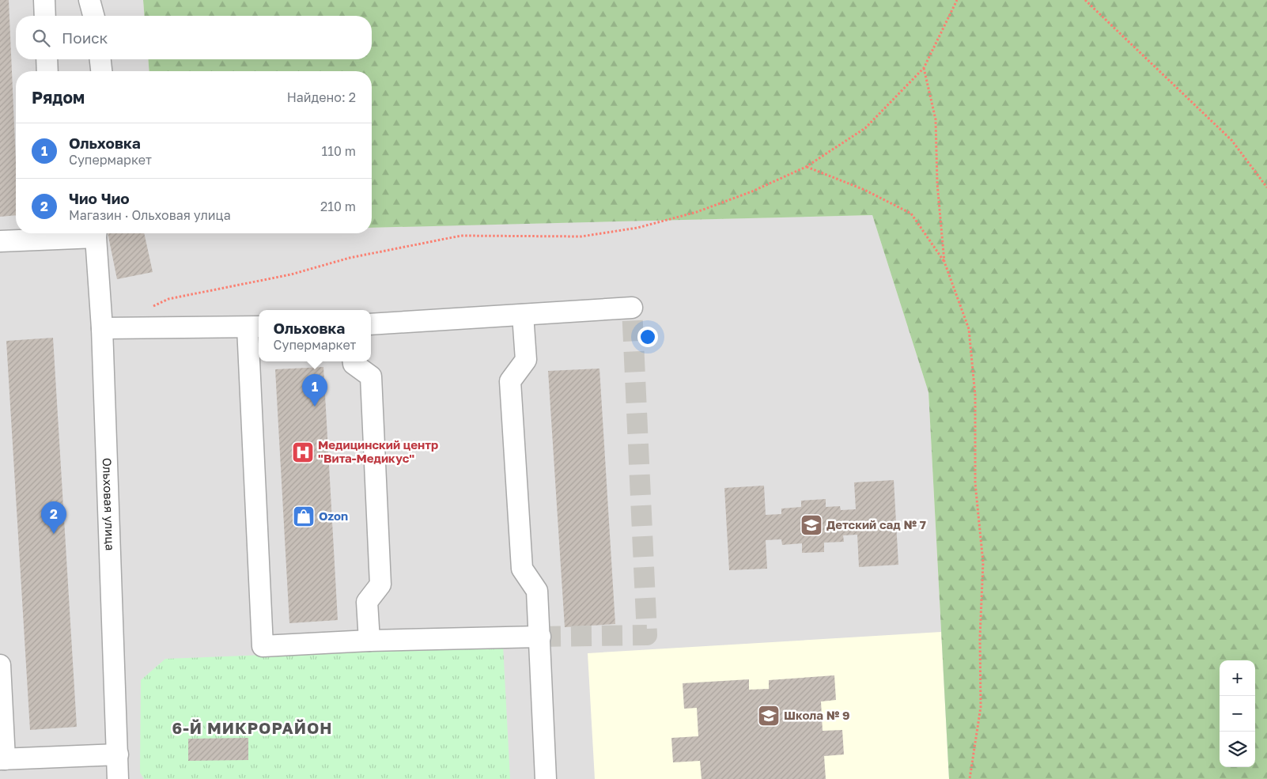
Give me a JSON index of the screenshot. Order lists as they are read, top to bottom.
{
  "streets": {
    "street": ["Ольховая улица"]
  },
  "districts": ["6-Й МИКРОРАЙОН"],
  "places": {
    "hospital": ["Медицинский центр \"Вита-Медикус\""],
    "shop": ["Ozon"],
    "school or university": ["Детский сад № 7", "Школа № 9"]
  },
  "page": {
    "search": "Поиск",
    "heading": ["Рядом", "Найдено: 2"],
    "list": [
      {
        "mark": "1",
        "name": "Ольховка",
        "note": "Супермаркет",
        "value": "110 m"
      },
      {
        "mark": "2",
        "name": "Чио Чио",
        "note": "Магазин · Ольховая улица",
        "value": "210 m"
      }
    ],
    "popup": ["Ольховка", "Супермаркет"],
    "pins": ["1", "2"],
    "map_buttons": ["+", "−"]
  }
}
